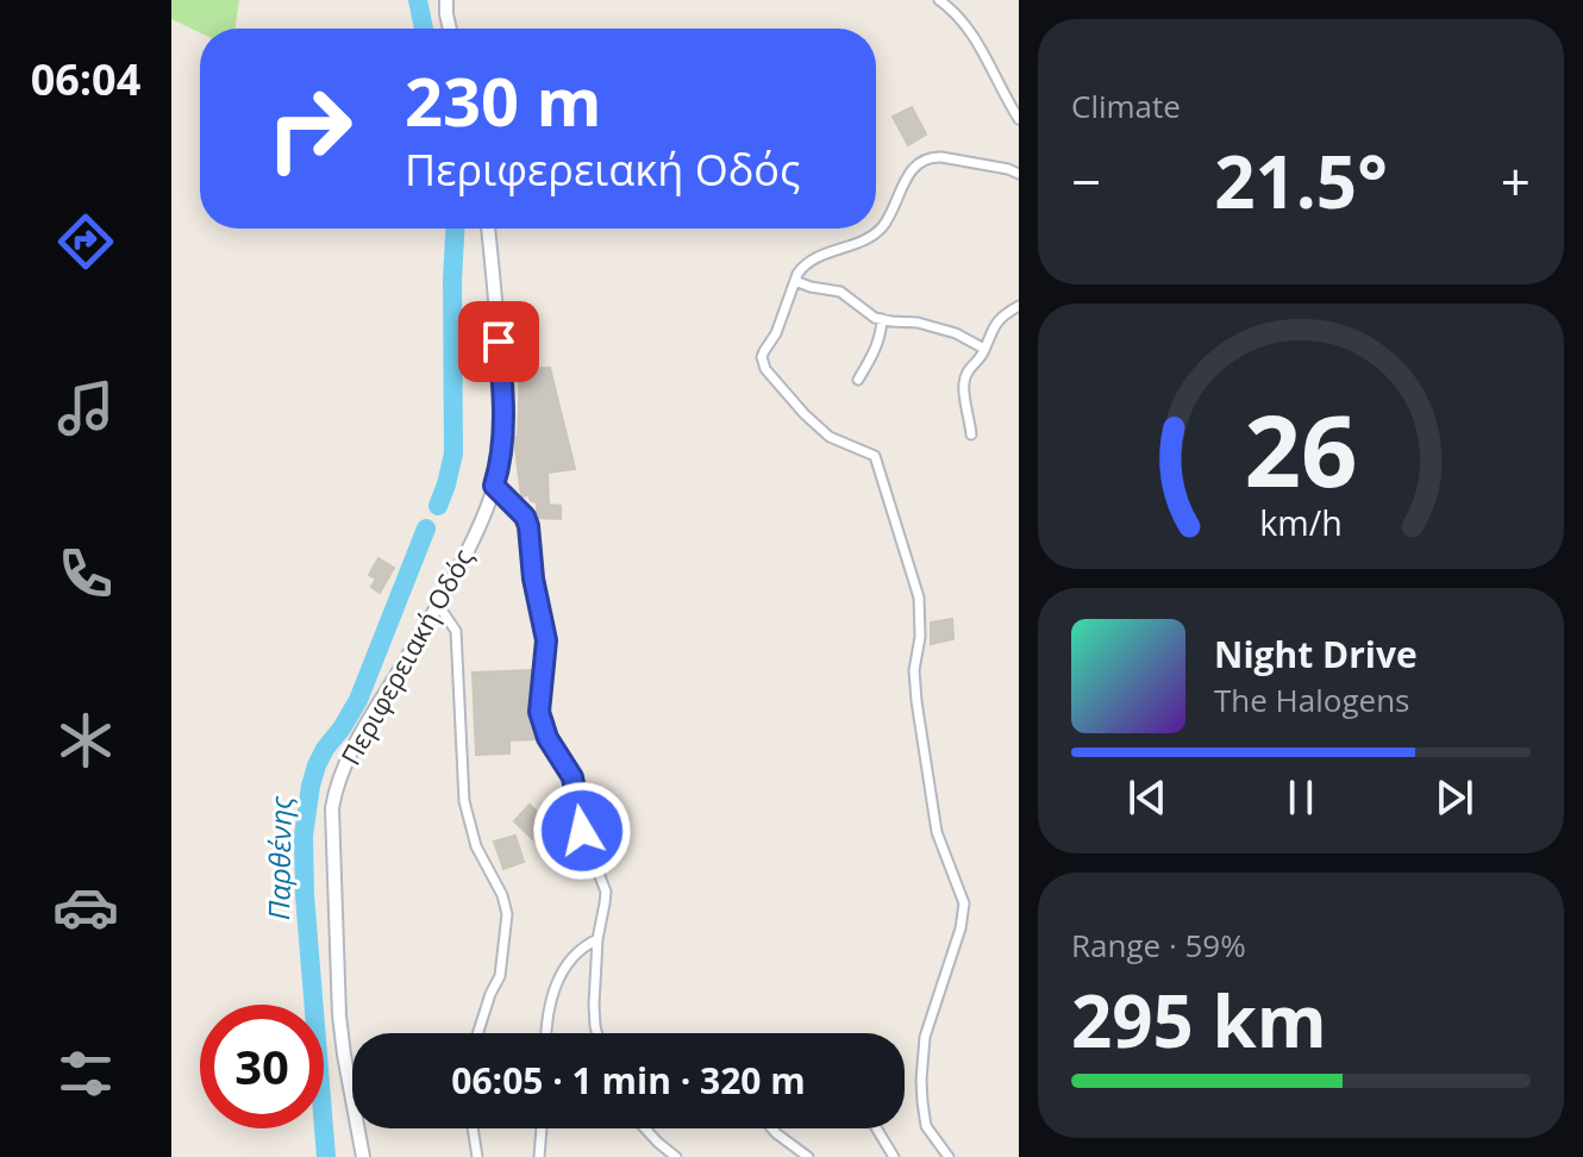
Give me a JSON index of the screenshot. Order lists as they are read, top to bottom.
{
  "streets": {
    "main road": ["Περιφερειακή Οδός"]
  },
  "water": ["Παρθένης"],
  "page": {
    "tabs": "06:04",
    "tile": [
      "Climate",
      ["Range · 59%", "295 km"]
    ],
    "turn": ["230 m", "Περιφερειακή Οδός"],
    "heat": ["−", "21.5°", "+"],
    "song": ["Night Drive", "The Halogens"],
    "limit": "30",
    "trip": "06:05 · 1 min · 320 m",
    "gauge": ["26", "km/h"]
  }
}
